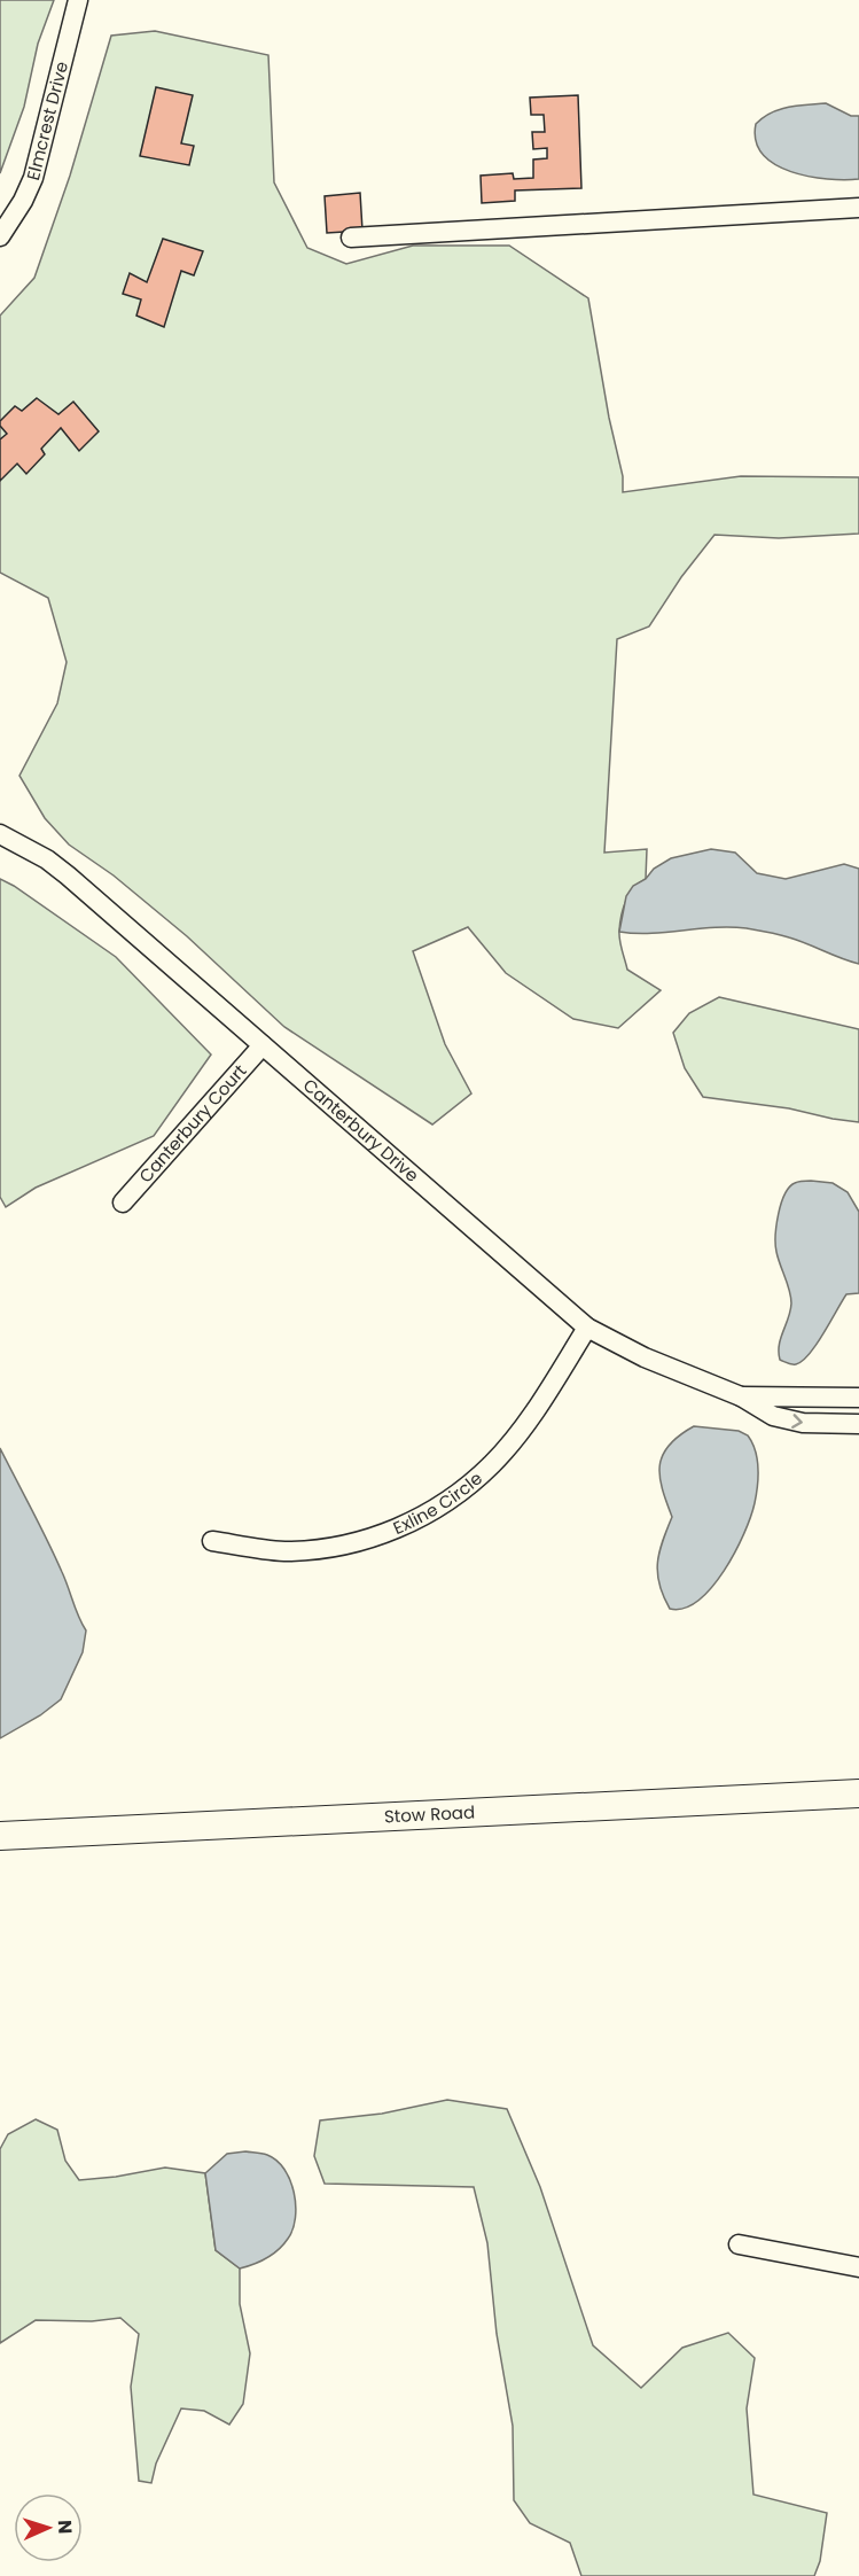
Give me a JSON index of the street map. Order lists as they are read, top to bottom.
{
  "streets": {
    "street": [
      "Elmcrest Drive",
      "Canterbury Court",
      "Canterbury Drive",
      "Exline Circle",
      "Stow Road"
    ]
  },
  "crossings": [
    ["Canterbury Court", "Canterbury Drive"],
    ["Canterbury Drive", "Exline Circle"]
  ],
  "north": "right"
}
